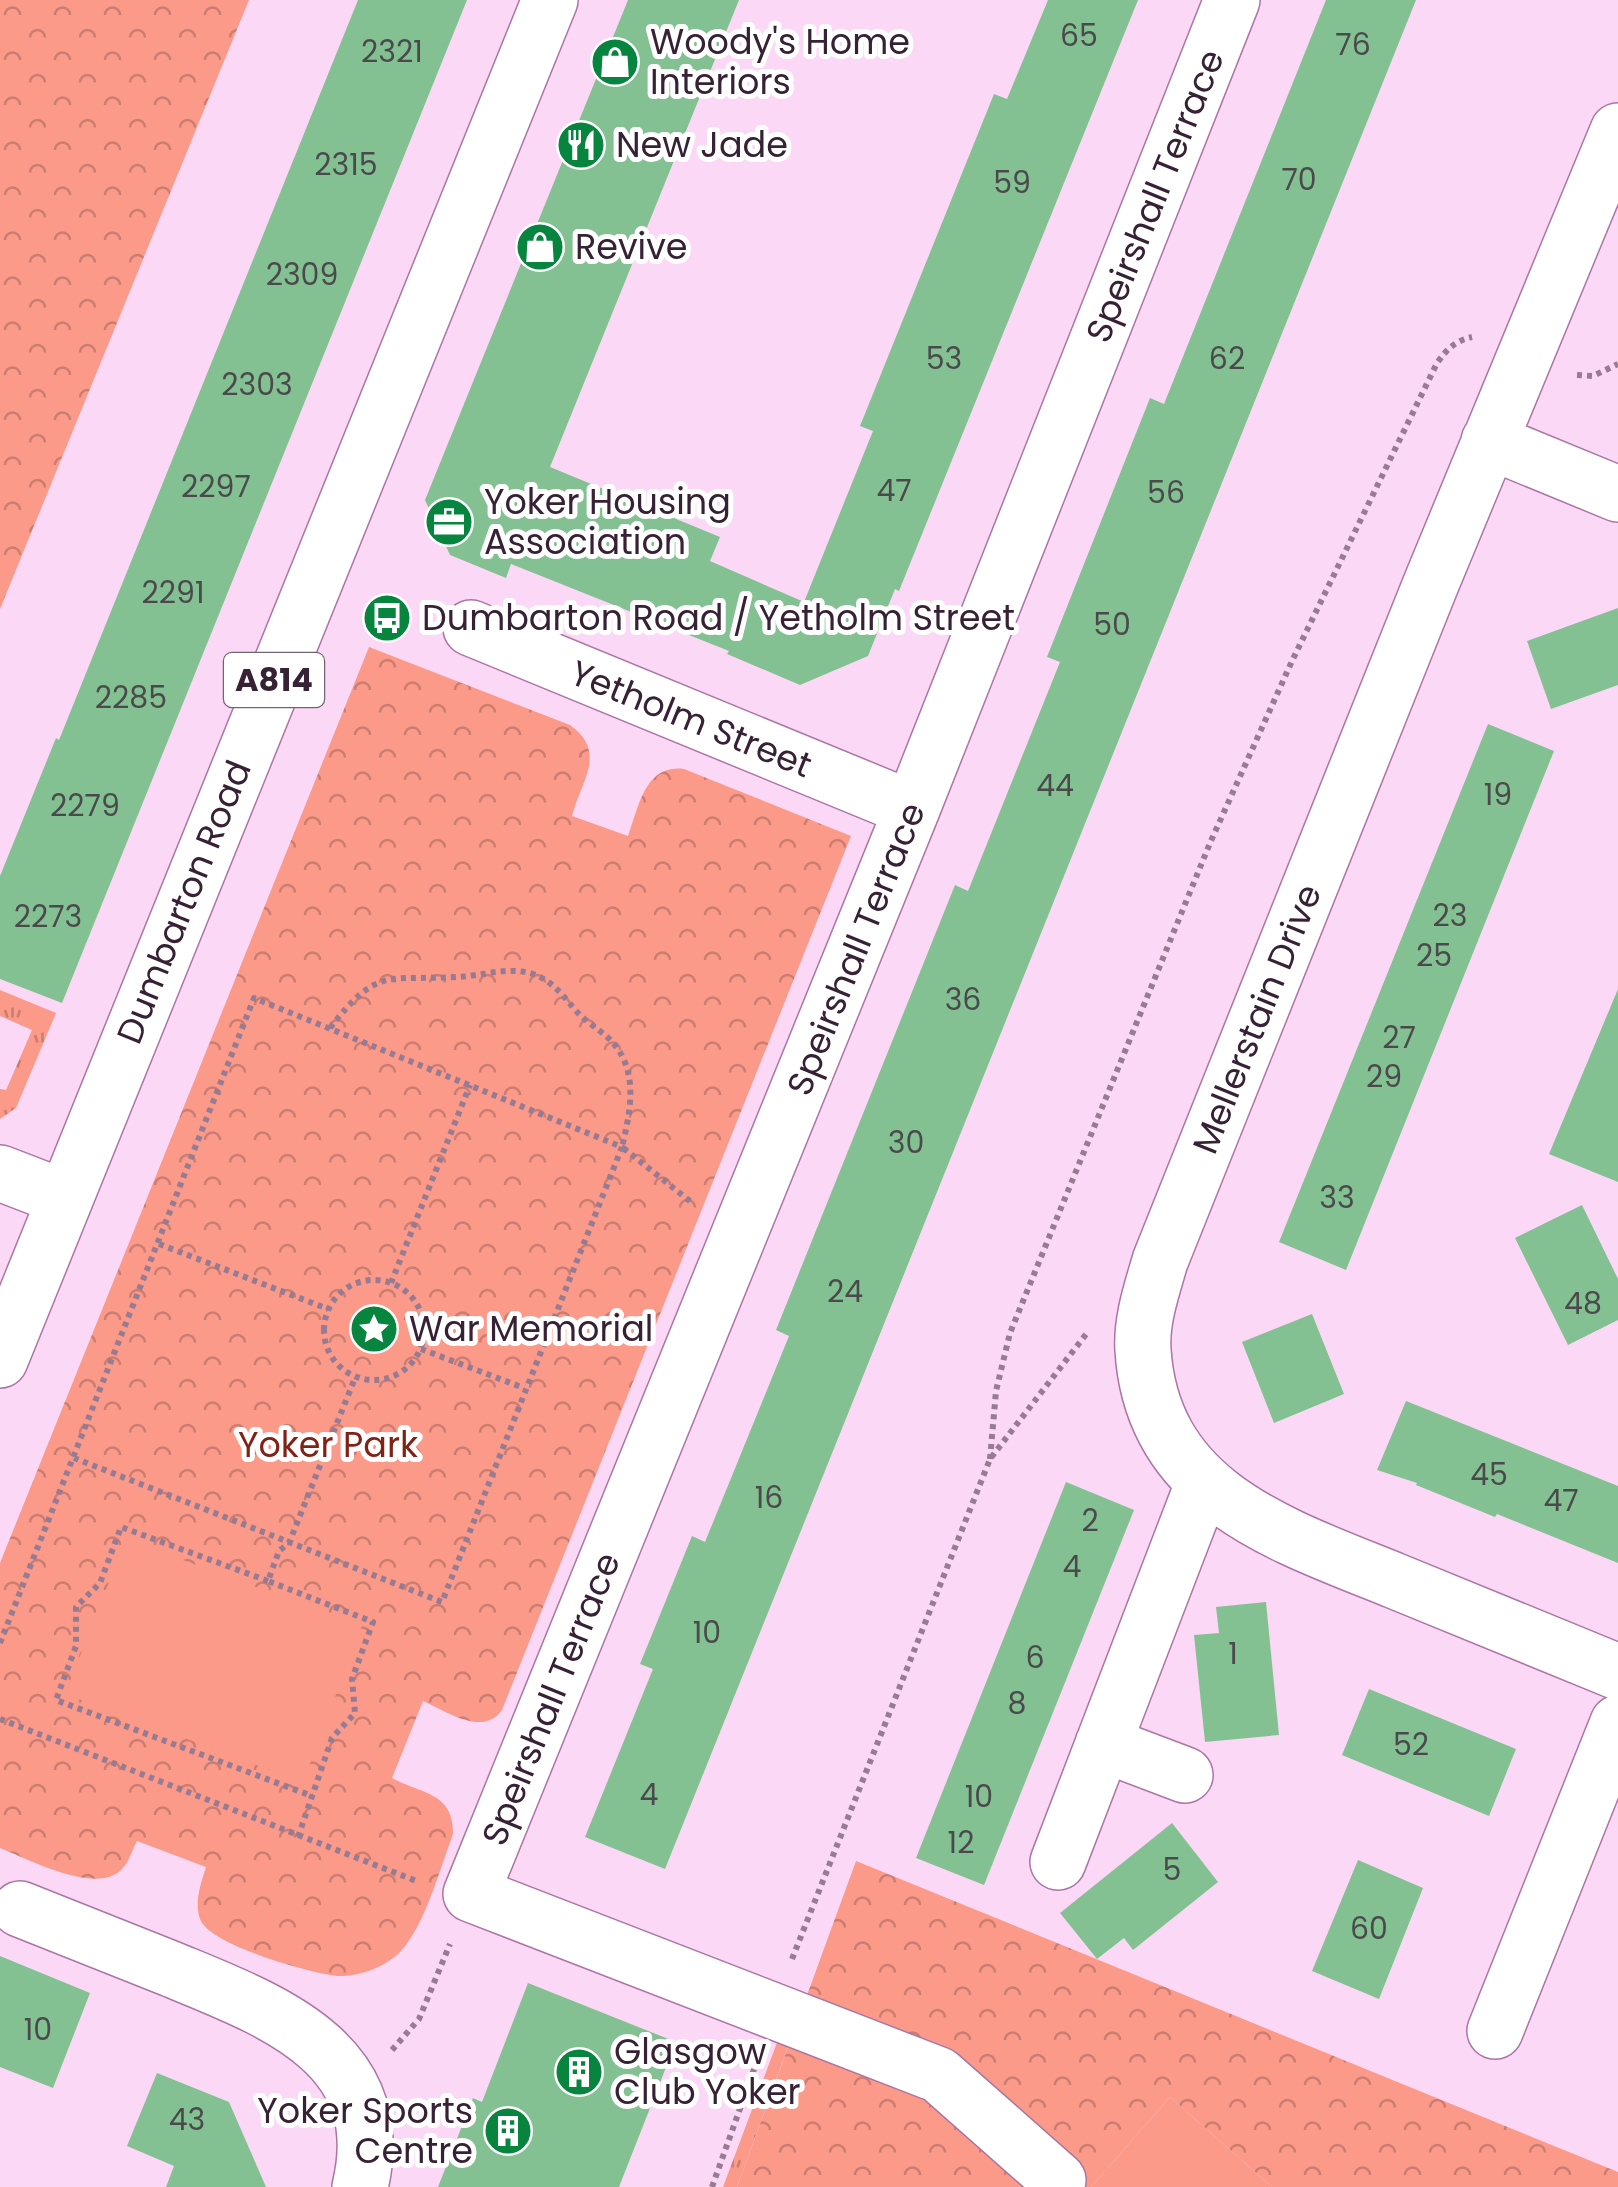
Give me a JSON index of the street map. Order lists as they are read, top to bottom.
{
  "streets": {
    "street": [
      "Speirshall Terrace",
      "A814",
      "Yetholm Street",
      "Dumbarton Road",
      "Mellerstain Drive"
    ]
  },
  "crossings": [
    ["Speirshall Terrace", "Yetholm Street"]
  ],
  "parks": ["Yoker Park"],
  "places": {
    "shop": ["Woody's Home Interiors", "Revive"],
    "restaurant": ["New Jade"],
    "office": ["Yoker Housing Association"],
    "bus stop": ["Dumbarton Road / Yetholm Street"],
    "place": ["War Memorial"],
    "building": ["Glasgow Club Yoker", "Yoker Sports Centre"]
  },
  "house_numbers": [
    "65",
    "76",
    "2321",
    "2315",
    "70",
    "59",
    "2309",
    "53",
    "62",
    "2303",
    "2297",
    "47",
    "56",
    "2291",
    "50",
    "2285",
    "44",
    "19",
    "2279",
    "23",
    "2273",
    "25",
    "36",
    "27",
    "29",
    "30",
    "33",
    "24",
    "48",
    "45",
    "16",
    "47",
    "2",
    "4",
    "10",
    "1",
    "6",
    "8",
    "52",
    "4",
    "10",
    "12",
    "5",
    "60",
    "10",
    "43"
  ]
}
